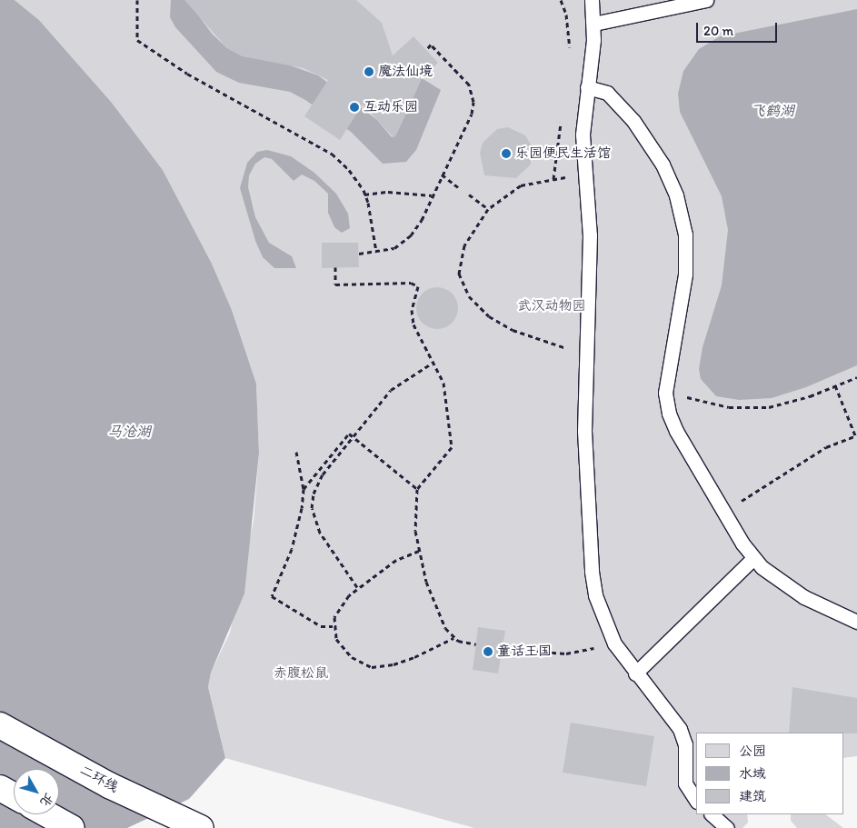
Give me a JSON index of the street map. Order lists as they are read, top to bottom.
{
  "streets": {
    "highway": ["二环线"]
  },
  "water": ["飞鹤湖", "马沧湖"],
  "parks": ["武汉动物园", "赤腹松鼠"],
  "places": [
    "魔法仙境",
    "互动乐园",
    "乐园便民生活馆",
    "童话王国"
  ],
  "legend": ["公园", "水域", "建筑"],
  "scale_bar": "20 m",
  "north": "bottom right"
}
